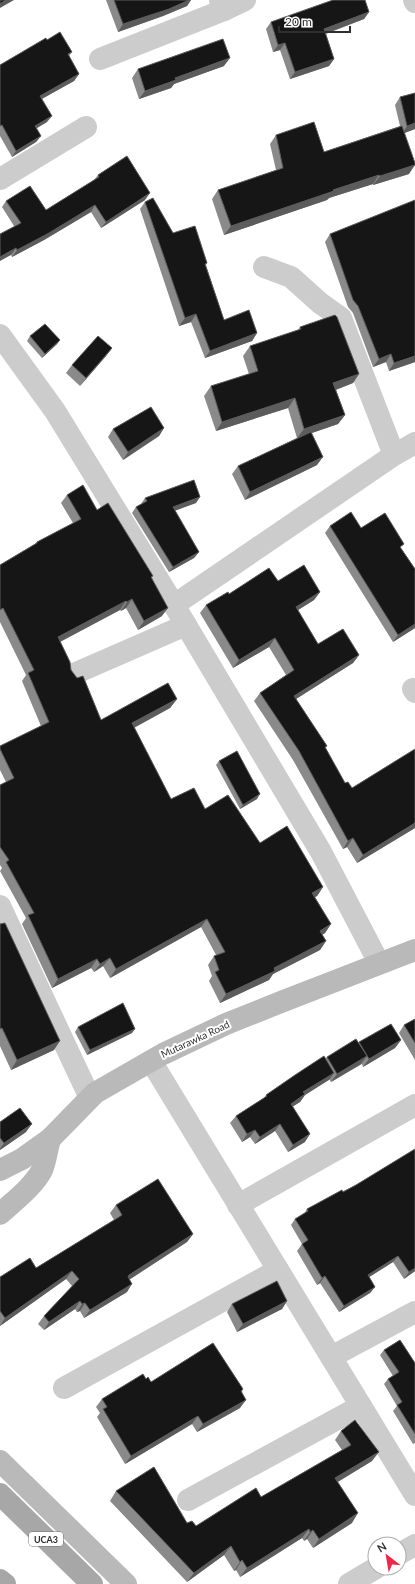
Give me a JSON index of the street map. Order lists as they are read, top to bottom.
{
  "streets": {
    "main road": ["UCA3"],
    "street": ["Mutarawka Road"]
  },
  "scale_bar": "20 m",
  "north": "top left"
}
